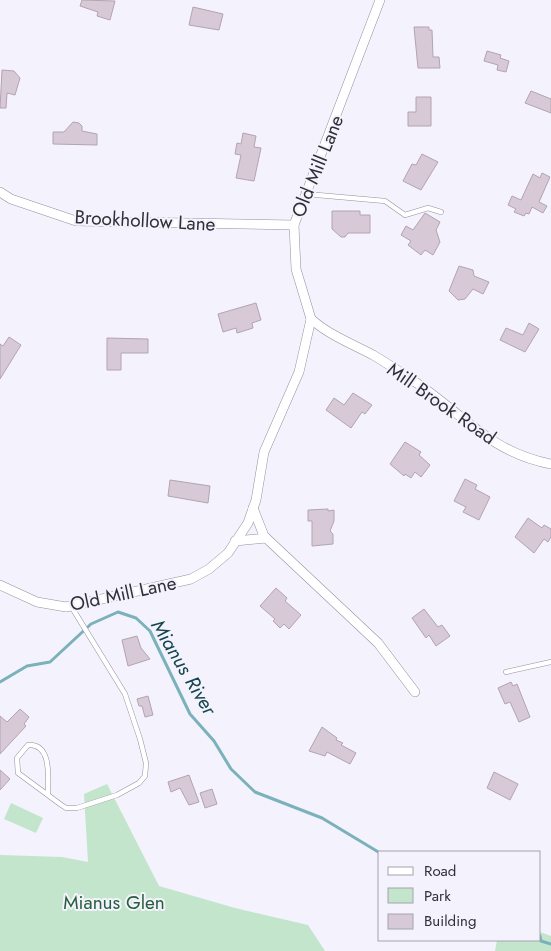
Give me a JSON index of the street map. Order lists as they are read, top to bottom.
{
  "streets": {
    "street": ["Old Mill Lane", "Brookhollow Lane", "Mill Brook Road"]
  },
  "crossings": [
    ["Old Mill Lane", "Brookhollow Lane"],
    ["Old Mill Lane", "Mill Brook Road"]
  ],
  "water": ["Mianus River"],
  "parks": ["Mianus Glen"],
  "legend": ["Road", "Park", "Building"]
}
